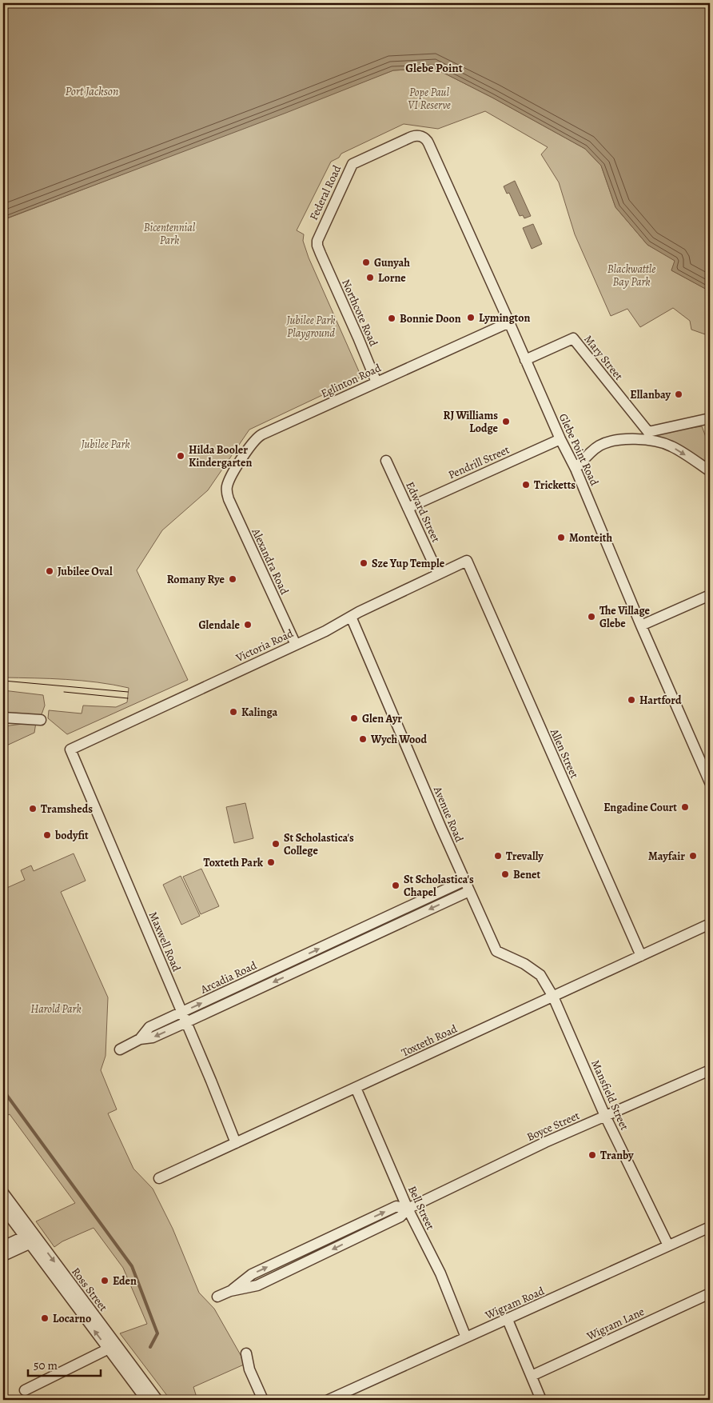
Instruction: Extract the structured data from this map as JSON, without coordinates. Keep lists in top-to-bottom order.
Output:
{
  "streets": {
    "street": [
      "Federal Road",
      "Northcote Road",
      "Mary Street",
      "Eglinton Road",
      "Glebe Point Road",
      "Pendrill Street",
      "Edward Street",
      "Alexandra Road",
      "Victoria Road",
      "Allen Street",
      "Avenue Road",
      "Maxwell Road",
      "Arcadia Road",
      "Toxteth Road",
      "Mansfield Street",
      "Boyce Street",
      "Bell Street",
      "Ross Street",
      "Wigram Road",
      "Wigram Lane"
    ]
  },
  "crossings": [
    ["Federal Road", "Northcote Road"],
    ["Federal Road", "Glebe Point Road"],
    ["Northcote Road", "Eglinton Road"],
    ["Mary Street", "Glebe Point Road"],
    ["Eglinton Road", "Glebe Point Road"],
    ["Eglinton Road", "Alexandra Road"],
    ["Glebe Point Road", "Pendrill Street"],
    ["Pendrill Street", "Edward Street"],
    ["Edward Street", "Victoria Road"],
    ["Alexandra Road", "Victoria Road"],
    ["Victoria Road", "Allen Street"],
    ["Victoria Road", "Avenue Road"],
    ["Victoria Road", "Maxwell Road"],
    ["Allen Street", "Toxteth Road"],
    ["Avenue Road", "Arcadia Road"],
    ["Avenue Road", "Toxteth Road"],
    ["Avenue Road", "Mansfield Street"],
    ["Maxwell Road", "Arcadia Road"],
    ["Maxwell Road", "Toxteth Road"],
    ["Toxteth Road", "Mansfield Street"],
    ["Toxteth Road", "Bell Street"],
    ["Mansfield Street", "Boyce Street"],
    ["Mansfield Street", "Wigram Road"],
    ["Boyce Street", "Bell Street"],
    ["Bell Street", "Wigram Road"]
  ],
  "districts": ["Glebe Point"],
  "water": ["Port Jackson"],
  "parks": [
    "Pope Paul VI Reserve",
    "Bicentennial Park",
    "Blackwattle Bay Park",
    "Jubilee Park Playground",
    "Jubilee Park",
    "Harold Park"
  ],
  "places": [
    "Gunyah",
    "Lorne",
    "Lymington",
    "Bonnie Doon",
    "Ellanbay",
    "RJ Williams Lodge",
    "Hilda Booler Kindergarten",
    "Tricketts",
    "Monteith",
    "Sze Yup Temple",
    "Jubilee Oval",
    "Romany Rye",
    "The Village Glebe",
    "Glendale",
    "Hartford",
    "Kalinga",
    "Glen Ayr",
    "Wych Wood",
    "Engadine Court",
    "Tramsheds",
    "bodyfit",
    "St Scholastica's College",
    "Trevally",
    "Mayfair",
    "Toxteth Park",
    "Benet",
    "St Scholastica's Chapel",
    "Tranby",
    "Eden",
    "Locarno"
  ],
  "scale_bar": "50 m"
}
